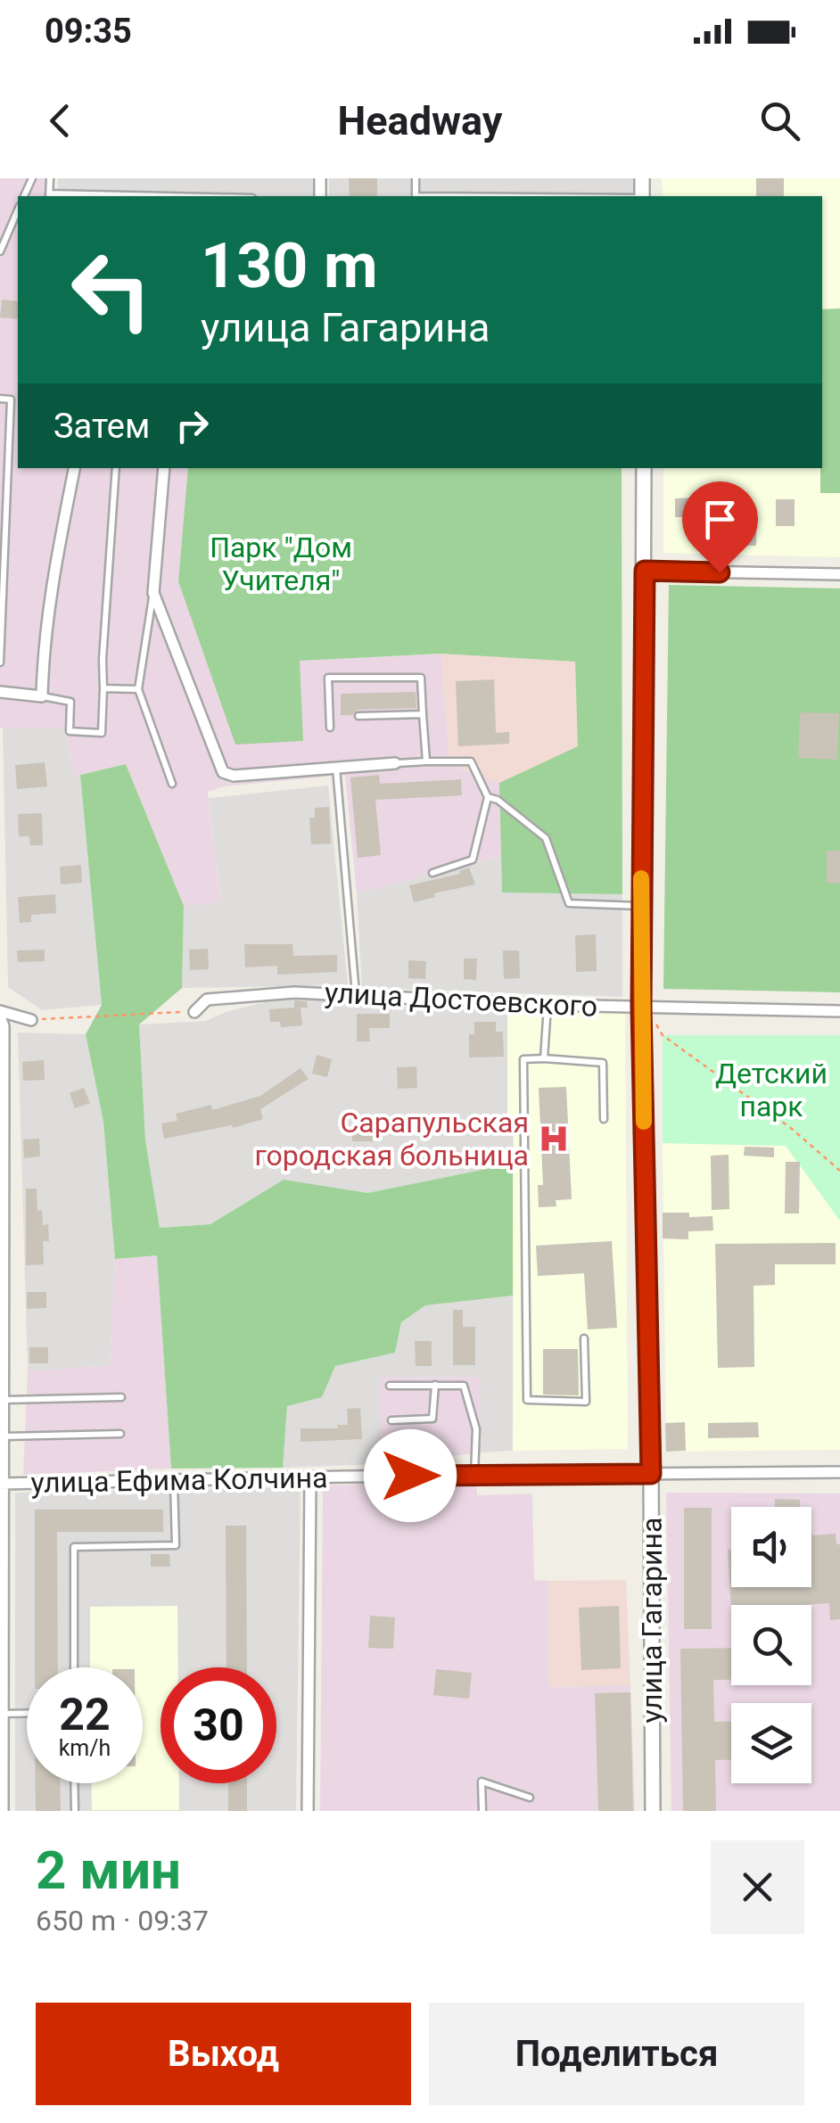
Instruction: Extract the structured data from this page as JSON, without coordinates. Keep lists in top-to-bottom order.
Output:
{
  "streets": {
    "street": ["улица Достоевского", "улица Ефима Колчина", "улица Гагарина"]
  },
  "crossings": [
    ["улица Достоевского", "улица Гагарина"],
    ["улица Ефима Колчина", "улица Гагарина"]
  ],
  "parks": ["Парк \"Дом Учителя\"", "Детский парк"],
  "places": {
    "hospital": ["Сарапульская городская больница"]
  },
  "page": {
    "status": "09:35",
    "header": "Headway",
    "turn": ["130 m", "улица Гагарина"],
    "then": "Затем",
    "speed": "22 km/h",
    "limit": "30",
    "heading": ["2 мин", "650 m · 09:37"],
    "buttons": ["Выход", "Поделиться"]
  }
}
